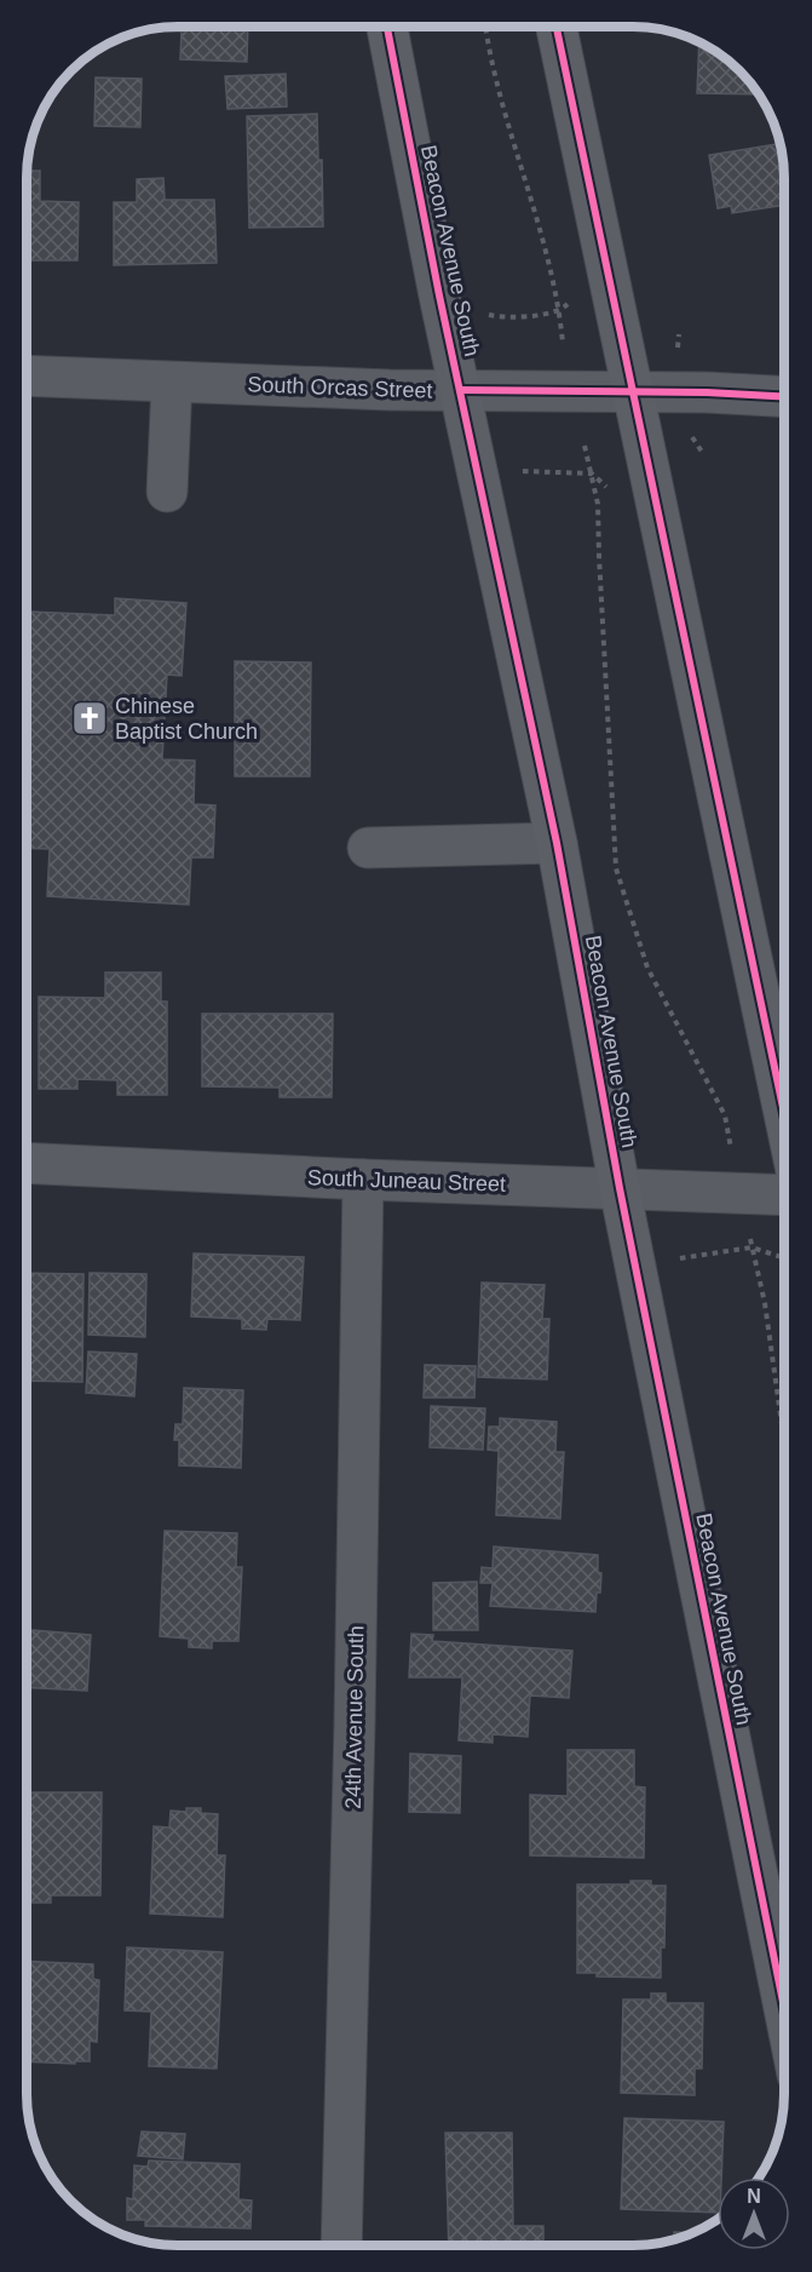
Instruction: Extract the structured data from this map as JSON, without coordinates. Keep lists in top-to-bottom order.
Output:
{
  "streets": {
    "main road": ["Beacon Avenue South"],
    "street": ["South Orcas Street", "South Juneau Street", "24th Avenue South"]
  },
  "crossings": [
    ["Beacon Avenue South", "South Orcas Street"],
    ["Beacon Avenue South", "South Juneau Street"],
    ["South Juneau Street", "24th Avenue South"]
  ],
  "places": {
    "church": ["Chinese Baptist Church"]
  },
  "north": "top"
}
